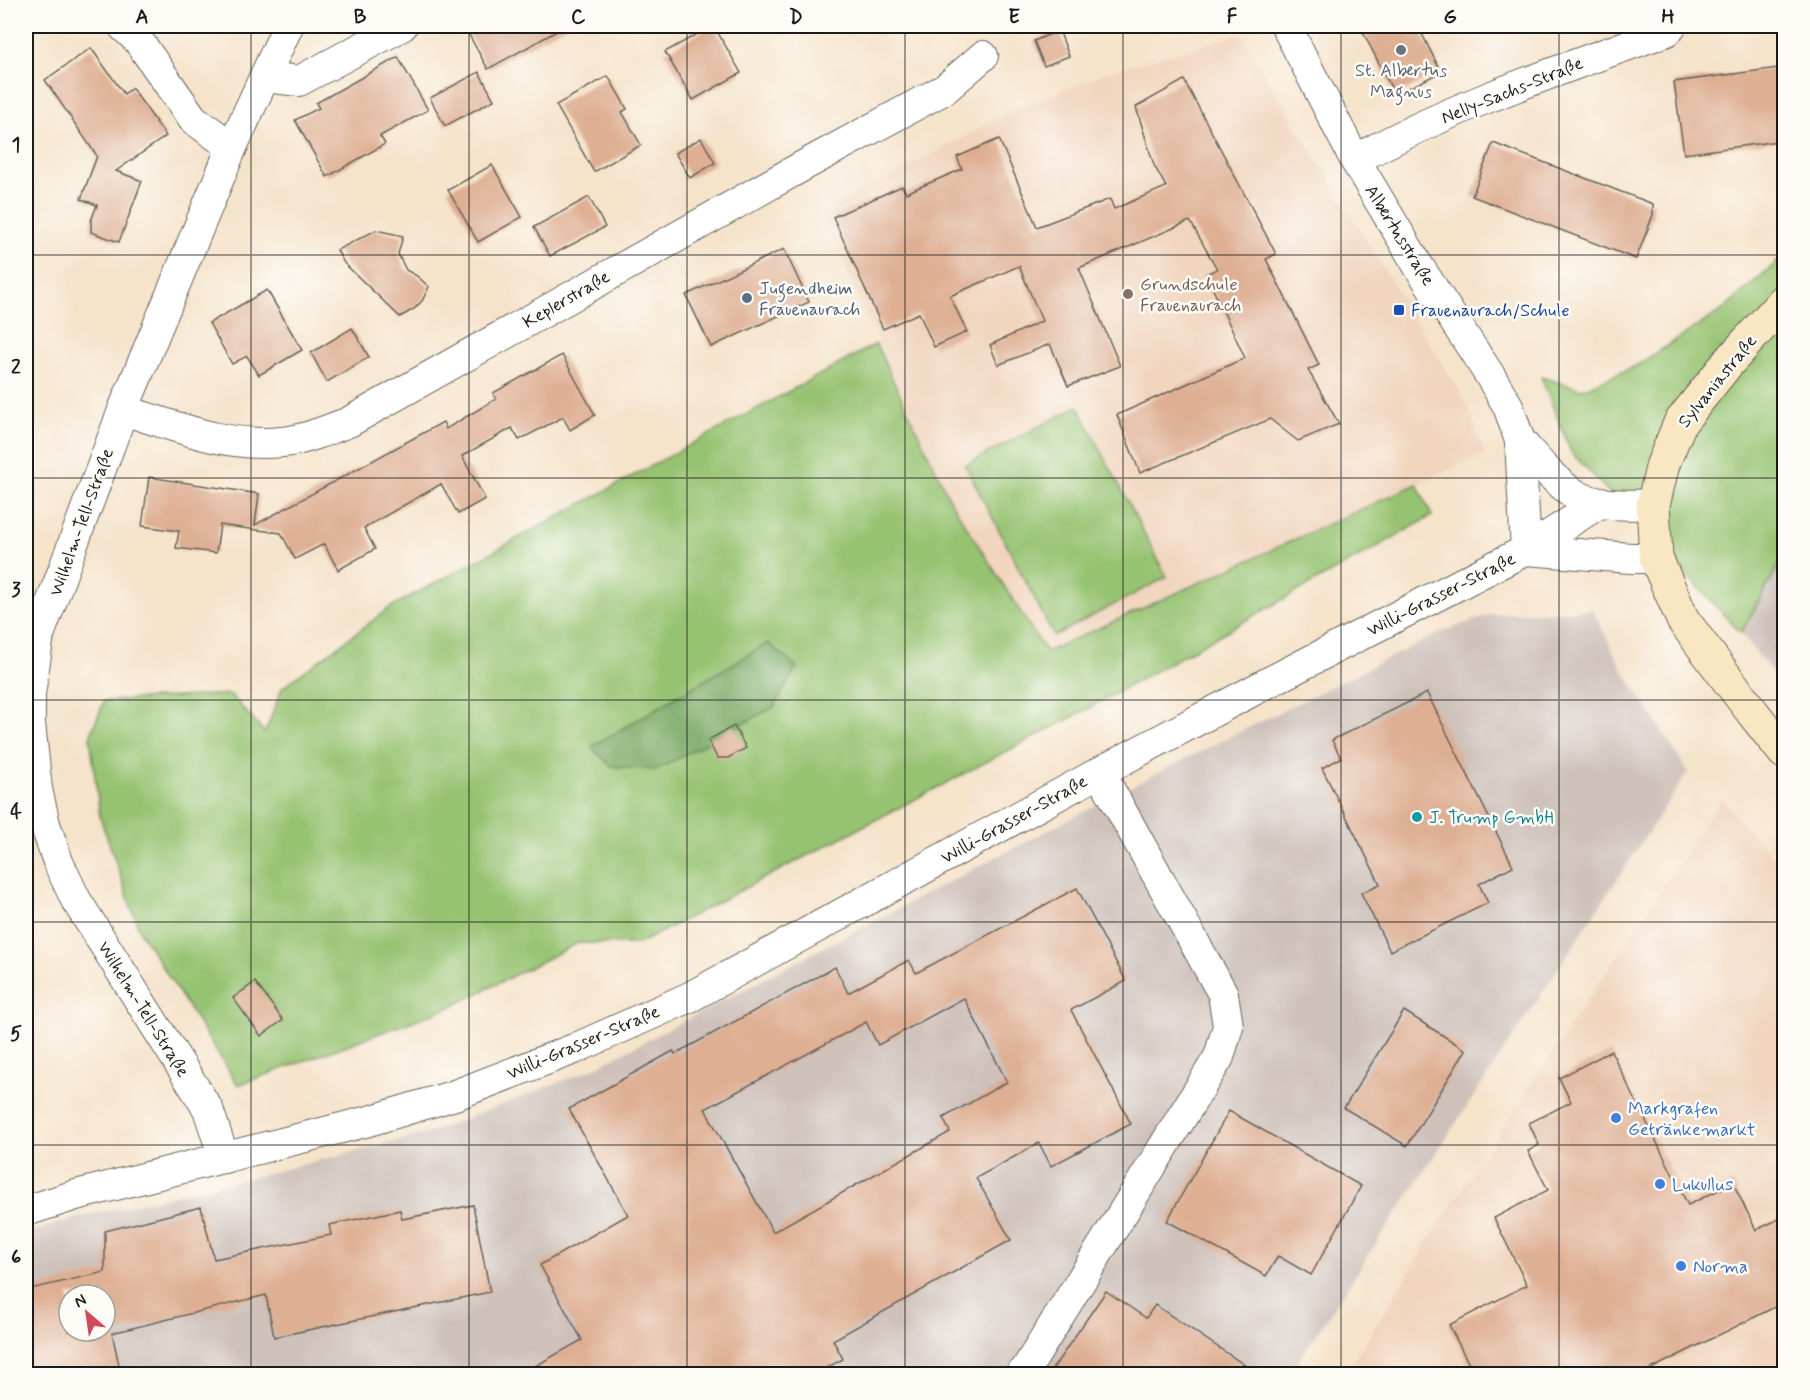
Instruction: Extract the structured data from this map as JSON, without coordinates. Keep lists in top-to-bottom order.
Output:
{
  "streets": {
    "street": [
      "Nelly-Sachs-Straße",
      "Albertusstraße",
      "Keplerstraße",
      "Sylvaniastraße",
      "Wilhelm-Tell-Straße",
      "Willi-Grasser-Straße"
    ]
  },
  "crossings": [
    ["Nelly-Sachs-Straße", "Albertusstraße"],
    ["Albertusstraße", "Willi-Grasser-Straße"],
    ["Keplerstraße", "Wilhelm-Tell-Straße"],
    ["Sylvaniastraße", "Willi-Grasser-Straße"],
    ["Wilhelm-Tell-Straße", "Willi-Grasser-Straße"]
  ],
  "places": {
    "other": [
      "St. Albertus Magnus",
      "Grundschule Frauenaurach",
      "Jugendheim Frauenaurach",
      "J. Trump GmbH",
      "Markgrafen Getränkemarkt",
      "Lukullus",
      "Norma"
    ],
    "transit": ["Frauenaurach/Schule"]
  },
  "north": "top left",
  "grid": {
    "columns": [
      "A",
      "B",
      "C",
      "D",
      "E",
      "F",
      "G",
      "H"
    ],
    "rows": [
      "1",
      "2",
      "3",
      "4",
      "5",
      "6"
    ]
  }
}
